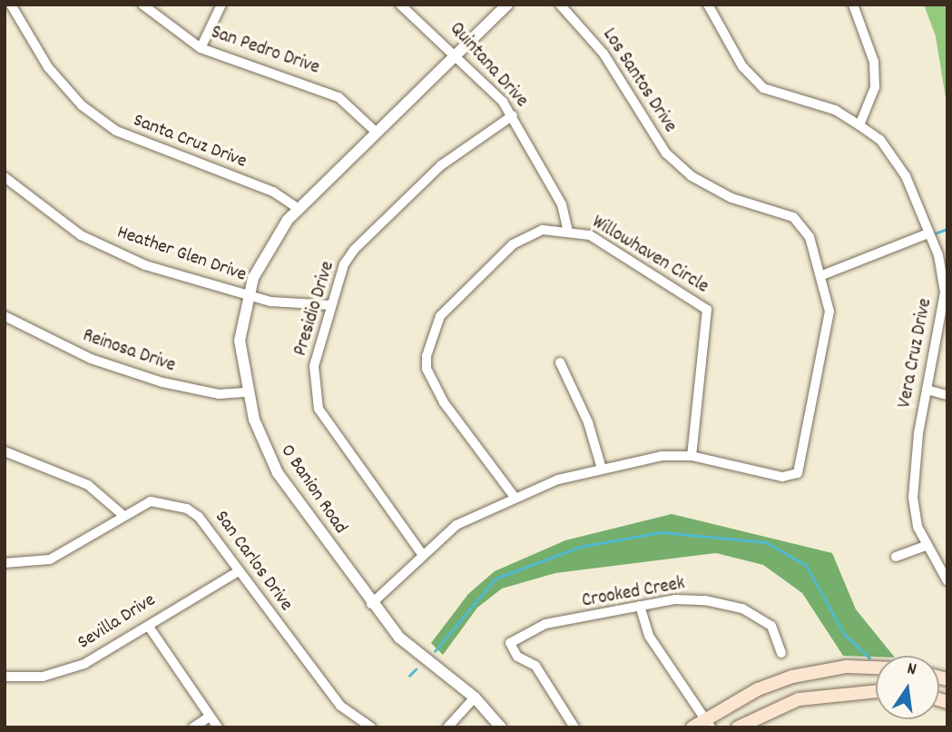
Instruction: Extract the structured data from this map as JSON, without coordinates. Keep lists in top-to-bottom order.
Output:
{
  "streets": {
    "street": [
      "San Pedro Drive",
      "Quintana Drive",
      "Los Santos Drive",
      "Santa Cruz Drive",
      "Heather Glen Drive",
      "Willowhaven Circle",
      "Presidio Drive",
      "Reinosa Drive",
      "Vera Cruz Drive",
      "O Banion Road",
      "San Carlos Drive",
      "Crooked Creek",
      "Sevilla Drive"
    ]
  },
  "crossings": [
    ["San Pedro Drive", "O Banion Road"],
    ["Quintana Drive", "Willowhaven Circle"],
    ["Quintana Drive", "Presidio Drive"],
    ["Quintana Drive", "O Banion Road"],
    ["Los Santos Drive", "Willowhaven Circle"],
    ["Santa Cruz Drive", "O Banion Road"],
    ["Heather Glen Drive", "Presidio Drive"],
    ["Heather Glen Drive", "O Banion Road"],
    ["Reinosa Drive", "O Banion Road"],
    ["San Carlos Drive", "Sevilla Drive"]
  ],
  "north": "top"
}
